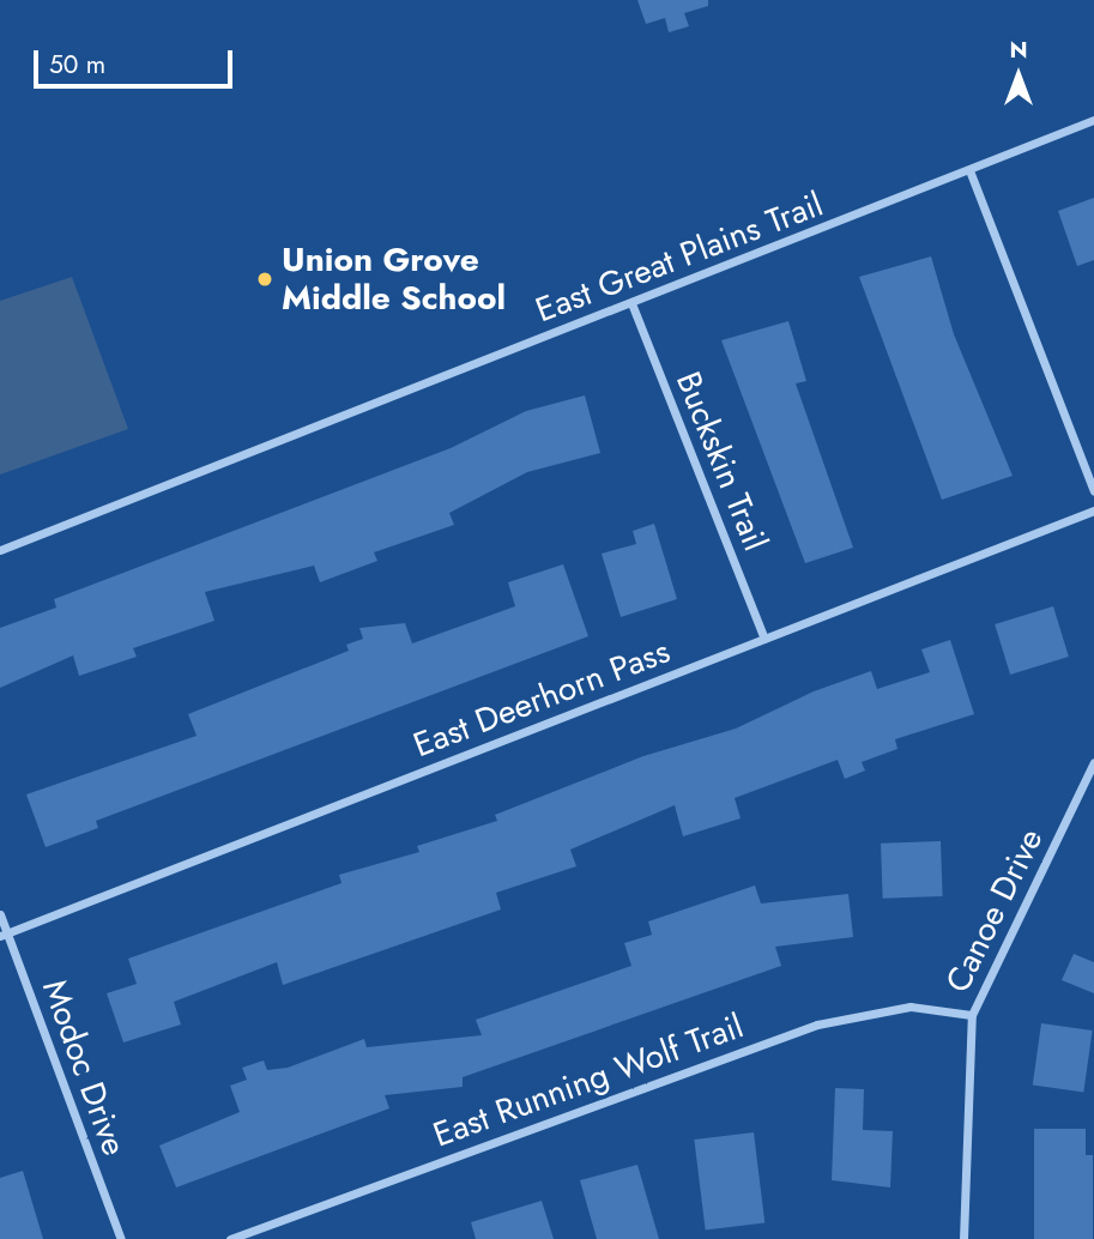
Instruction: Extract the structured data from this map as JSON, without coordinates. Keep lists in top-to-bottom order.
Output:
{
  "streets": {
    "street": [
      "East Great Plains Trail",
      "Buckskin Trail",
      "East Deerhorn Pass",
      "Canoe Drive",
      "Modoc Drive",
      "East Running Wolf Trail"
    ]
  },
  "crossings": [
    ["East Great Plains Trail", "Buckskin Trail"],
    ["Buckskin Trail", "East Deerhorn Pass"],
    ["East Deerhorn Pass", "Modoc Drive"],
    ["Canoe Drive", "East Running Wolf Trail"]
  ],
  "places": ["Union Grove Middle School"],
  "scale_bar": "50 m",
  "north": "top"
}
